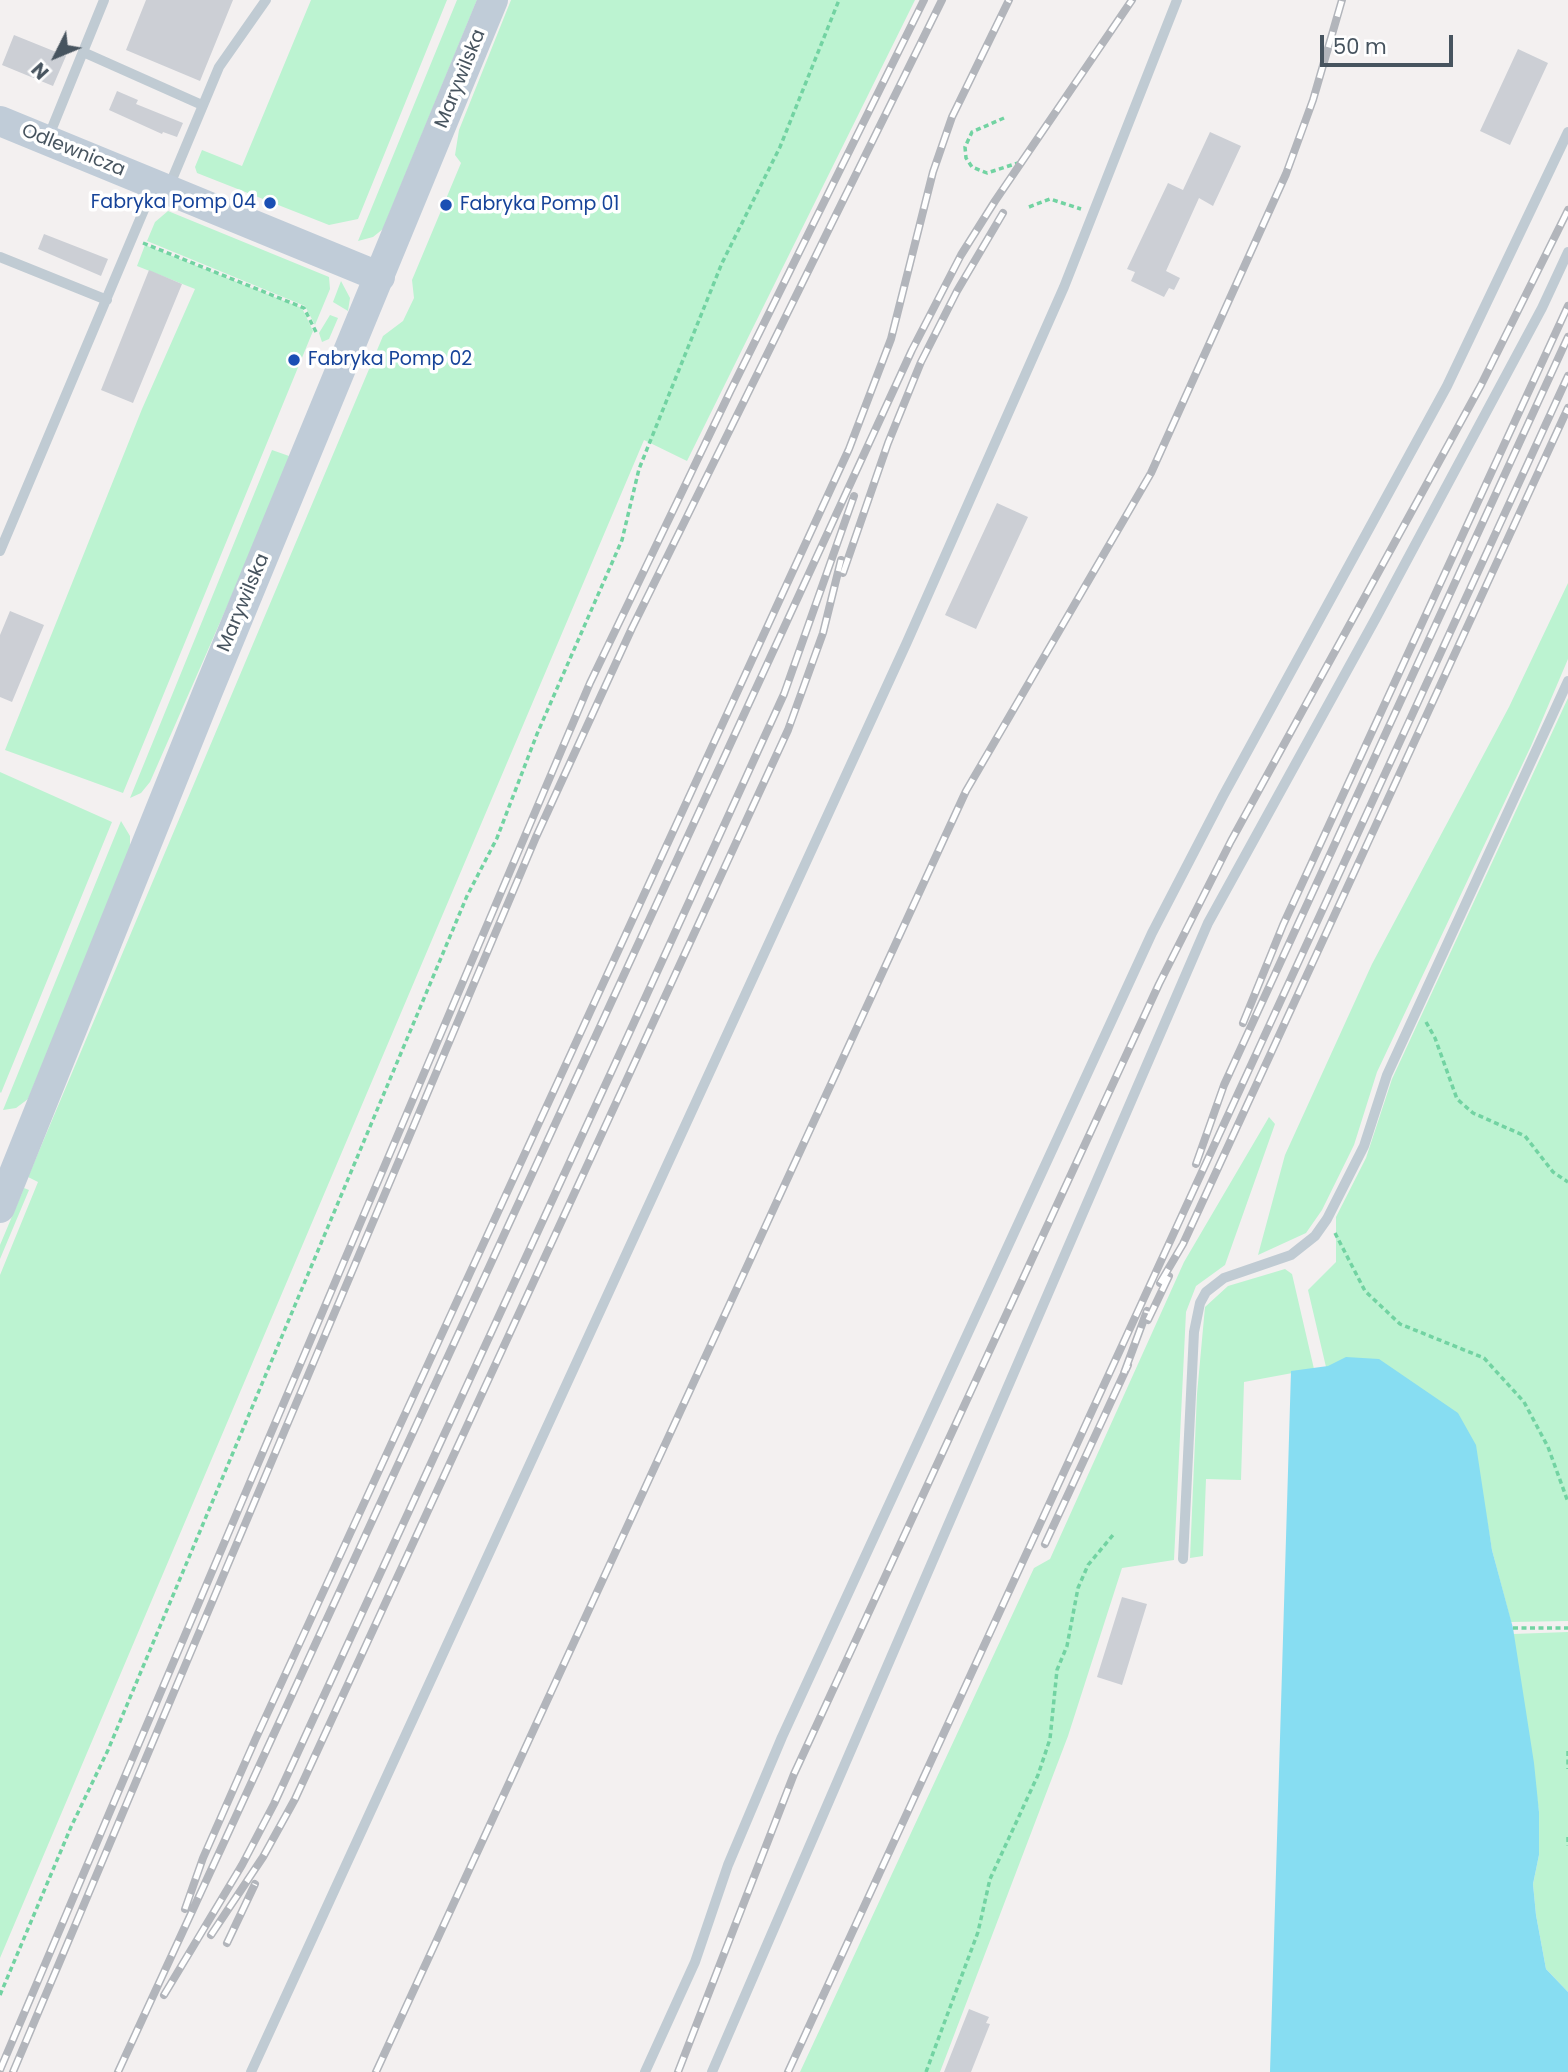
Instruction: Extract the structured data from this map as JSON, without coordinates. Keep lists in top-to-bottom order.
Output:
{
  "streets": {
    "main road": ["Marywilska", "Odlewnicza"]
  },
  "crossings": [
    ["Marywilska", "Odlewnicza"]
  ],
  "places": ["Fabryka Pomp 04", "Fabryka Pomp 01", "Fabryka Pomp 02"],
  "scale_bar": "50 m",
  "north": "bottom left"
}
